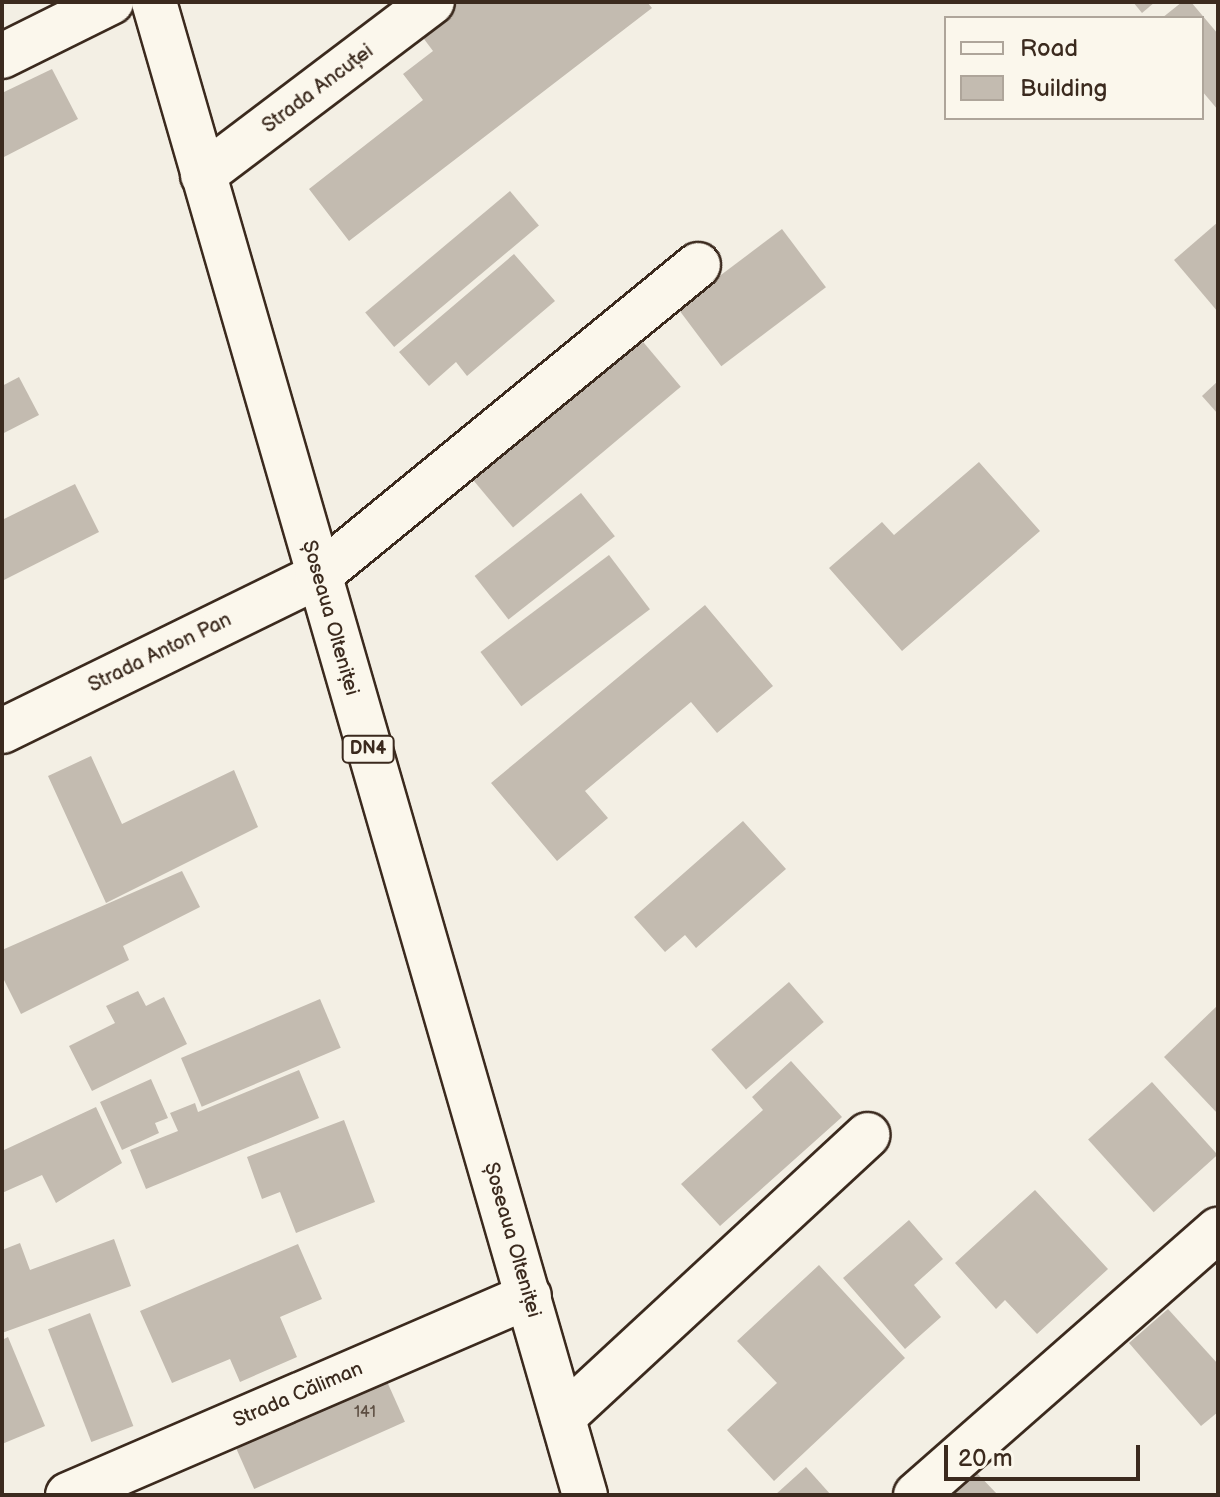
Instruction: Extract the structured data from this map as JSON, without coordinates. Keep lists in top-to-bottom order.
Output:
{
  "streets": {
    "street": [
      "Strada Ancuței",
      "Șoseaua Olteniței",
      "Strada Anton Pan",
      "DN4",
      "Strada Căliman"
    ]
  },
  "crossings": [
    ["Strada Ancuței", "Șoseaua Olteniței"],
    ["Șoseaua Olteniței", "Strada Anton Pan"],
    ["Șoseaua Olteniței", "Strada Căliman"]
  ],
  "house_numbers": ["141"],
  "legend": ["Road", "Building"],
  "scale_bar": "20 m"
}
